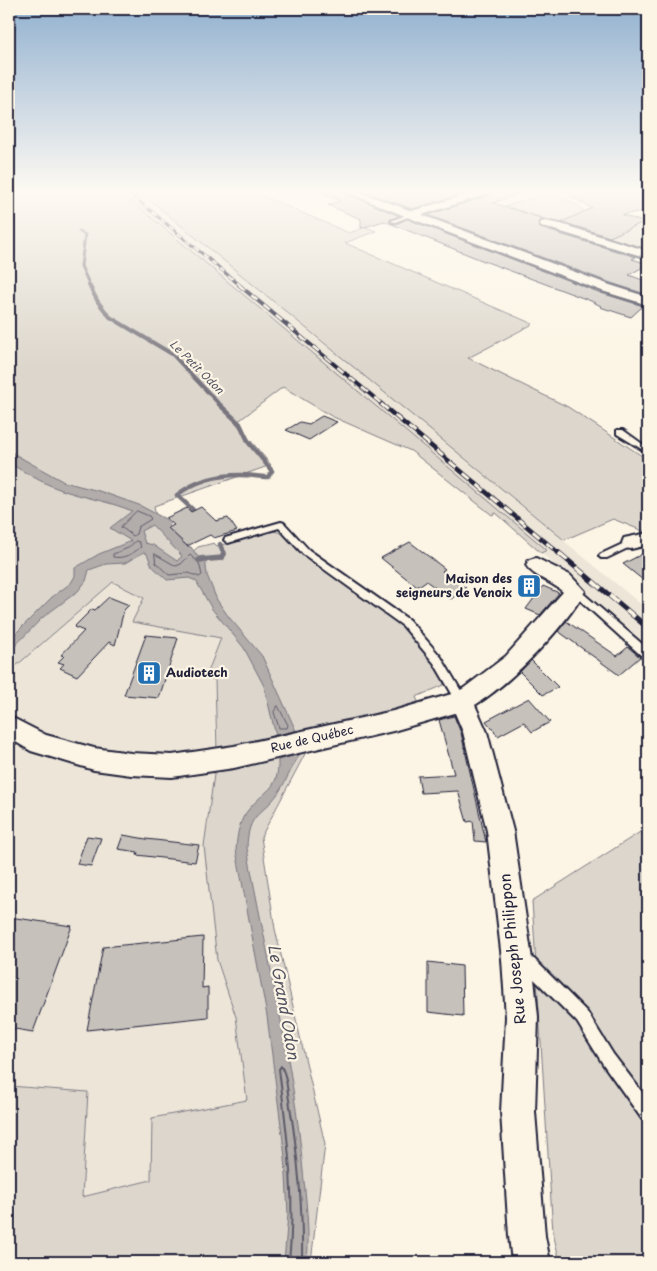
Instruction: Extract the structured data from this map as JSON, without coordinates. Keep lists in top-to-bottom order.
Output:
{
  "streets": {
    "street": ["Rue de Québec", "Rue Joseph Philippon"]
  },
  "crossings": [
    ["Rue de Québec", "Rue Joseph Philippon"]
  ],
  "water": ["Le Petit Odon", "Le Grand Odon"],
  "places": {
    "building": ["Maison des seigneurs de Venoix", "Audiotech"]
  }
}
